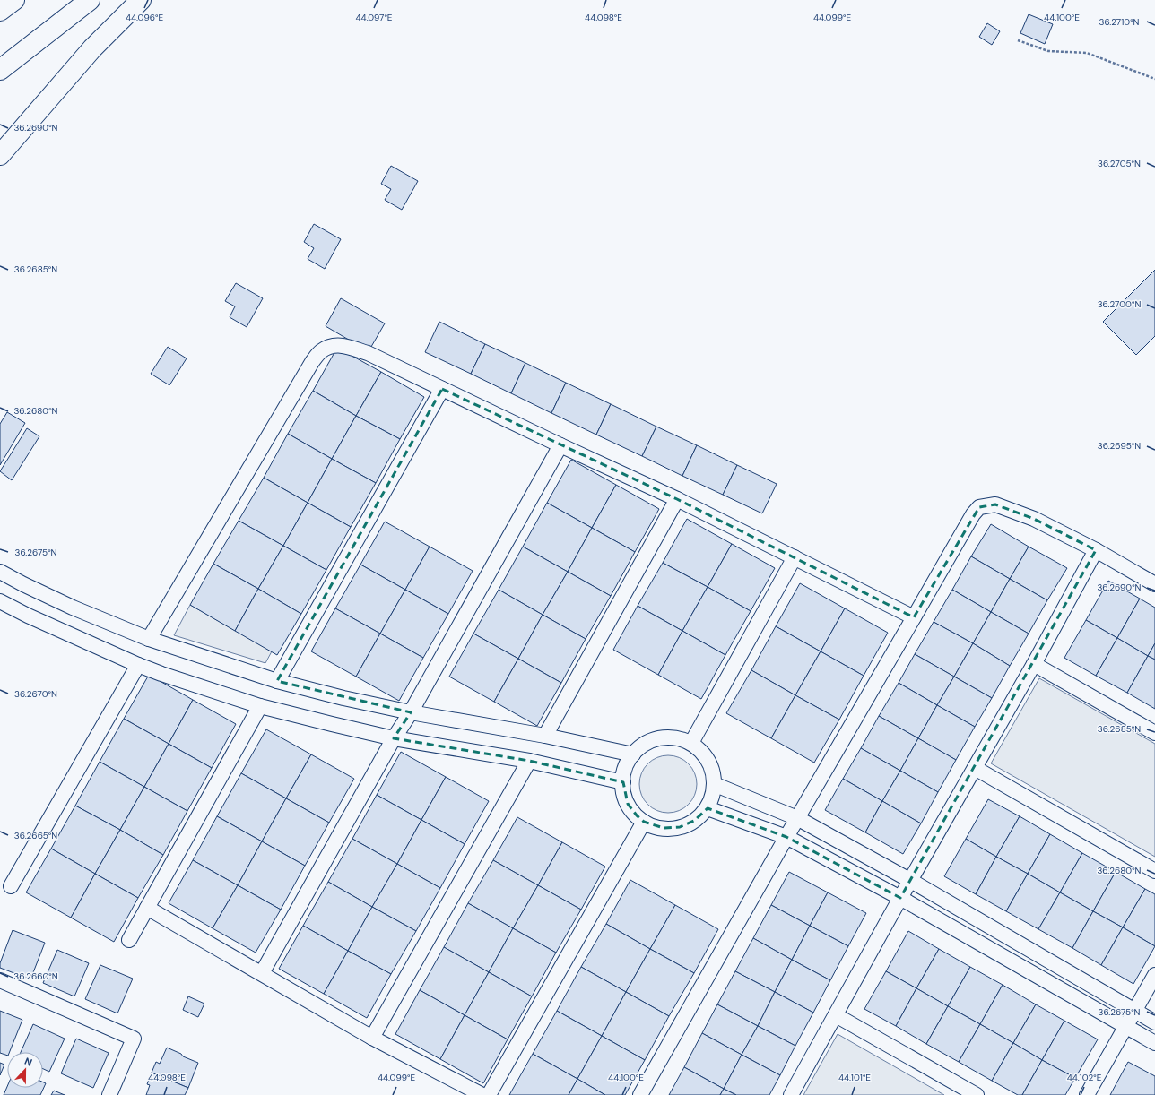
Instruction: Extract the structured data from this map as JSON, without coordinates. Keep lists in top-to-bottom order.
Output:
{
  "north": "top",
  "coordinates": [
    "44.098°E",
    "44.099°E",
    "44.100°E",
    "44.096°E",
    "44.097°E",
    "36.2710°N",
    "36.2690°N",
    "36.2705°N",
    "36.2685°N",
    "36.2700°N",
    "36.2680°N",
    "36.2695°N",
    "36.2675°N",
    "36.2670°N",
    "36.2665°N",
    "36.2660°N",
    "44.101°E",
    "44.102°E"
  ]
}
